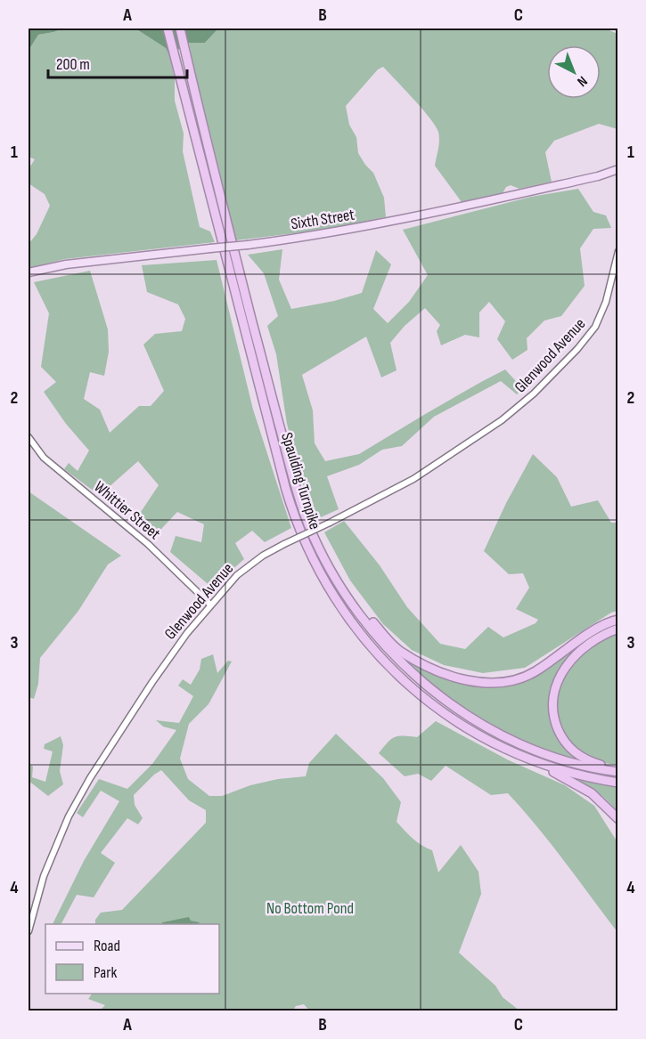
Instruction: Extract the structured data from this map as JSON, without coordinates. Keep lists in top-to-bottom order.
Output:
{
  "streets": {
    "highway": ["Spaulding Turnpike"],
    "main road": ["Sixth Street"],
    "street": ["Glenwood Avenue", "Whittier Street"]
  },
  "crossings": [
    ["Glenwood Avenue", "Whittier Street"]
  ],
  "parks": ["No Bottom Pond"],
  "legend": ["Road", "Park"],
  "scale_bar": "200 m",
  "north": "bottom right",
  "grid": {
    "columns": ["A", "B", "C"],
    "rows": [
      "1",
      "2",
      "3",
      "4"
    ]
  }
}
